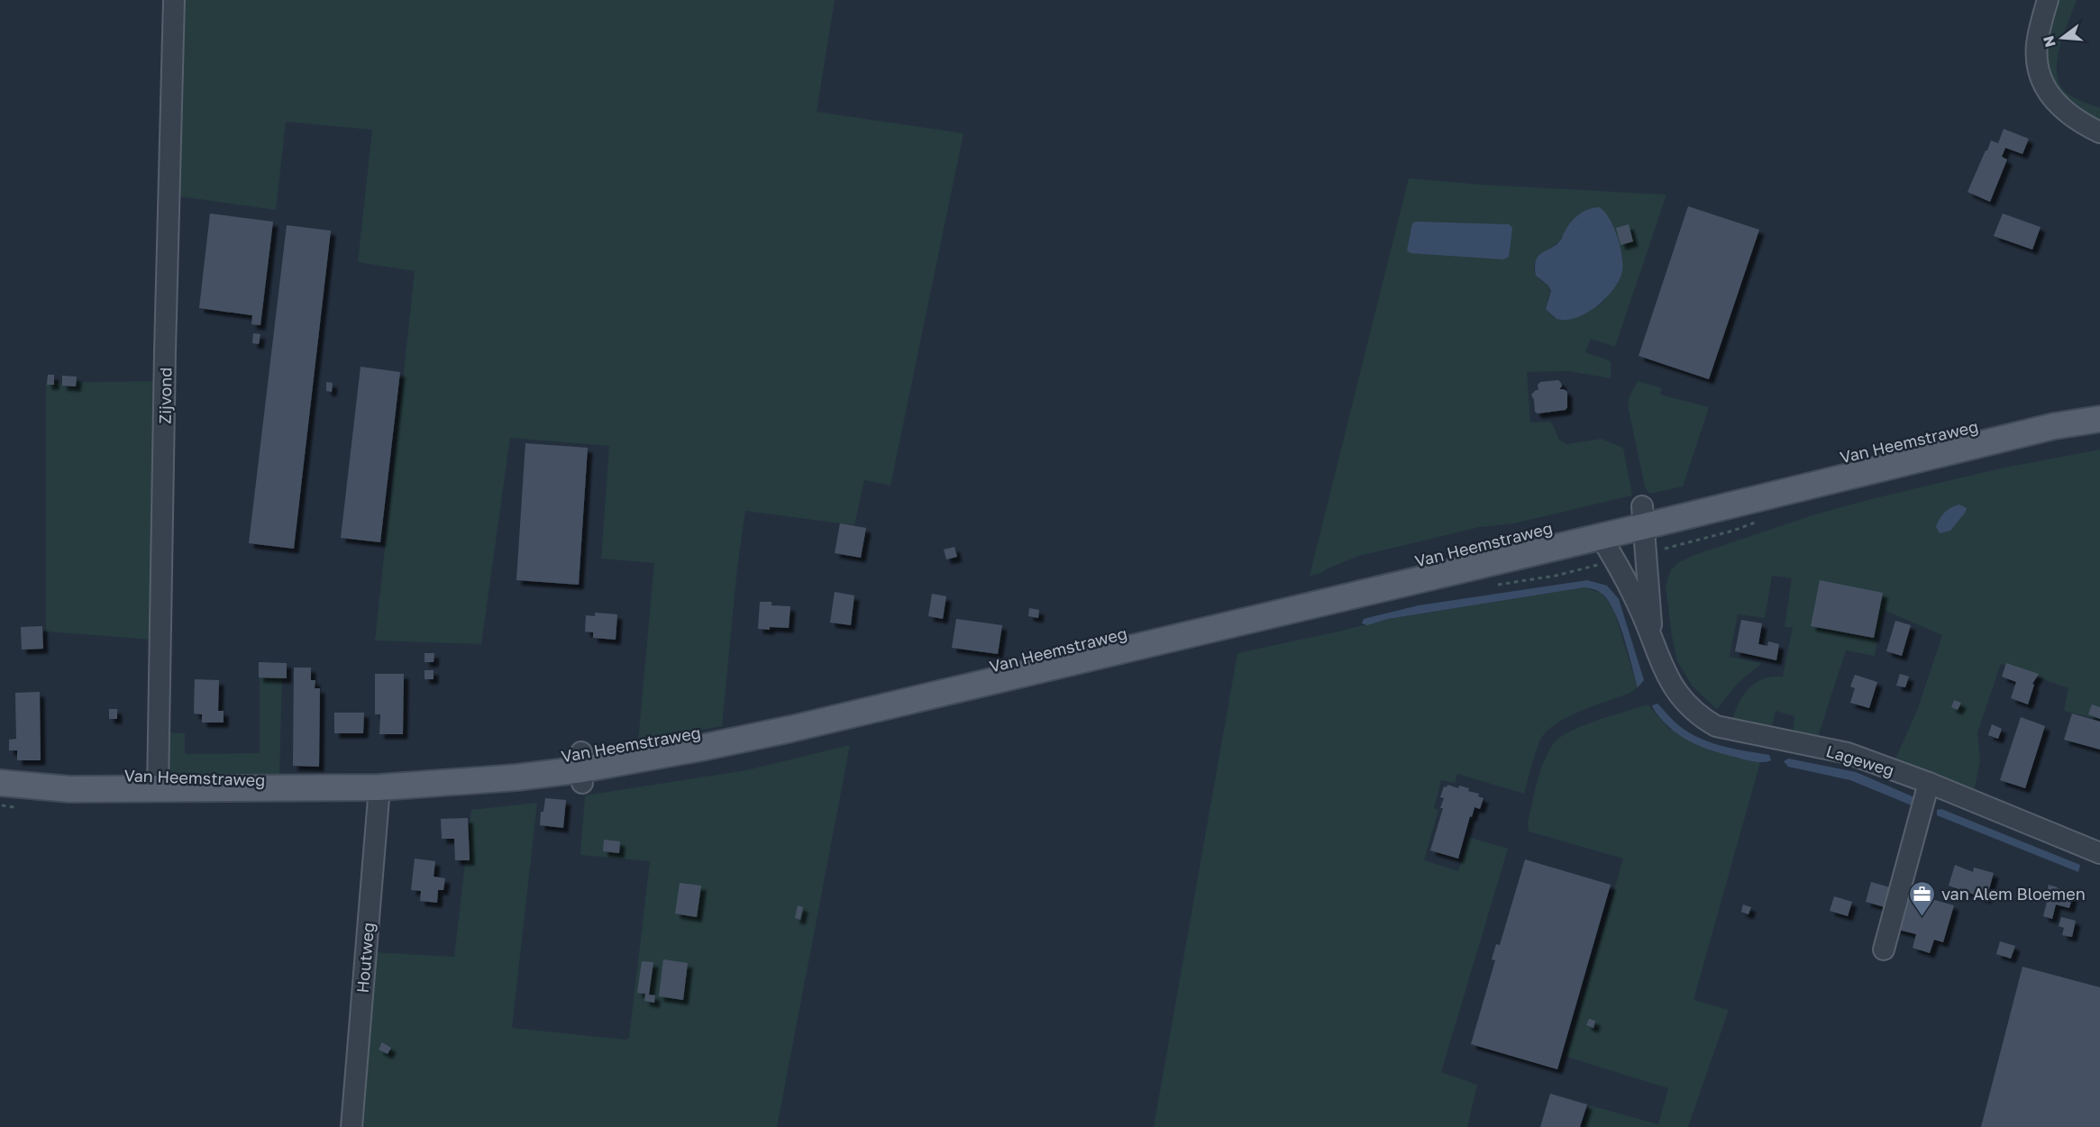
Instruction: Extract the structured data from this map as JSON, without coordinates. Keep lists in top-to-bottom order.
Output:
{
  "streets": {
    "main road": ["Van Heemstraweg"],
    "street": ["Zijvond", "Lageweg", "Houtweg"]
  },
  "crossings": [
    ["Zijvond", "Van Heemstraweg"],
    ["Van Heemstraweg", "Lageweg"],
    ["Van Heemstraweg", "Houtweg"]
  ],
  "places": {
    "office": ["van Alem Bloemen"]
  },
  "north": "left"
}
